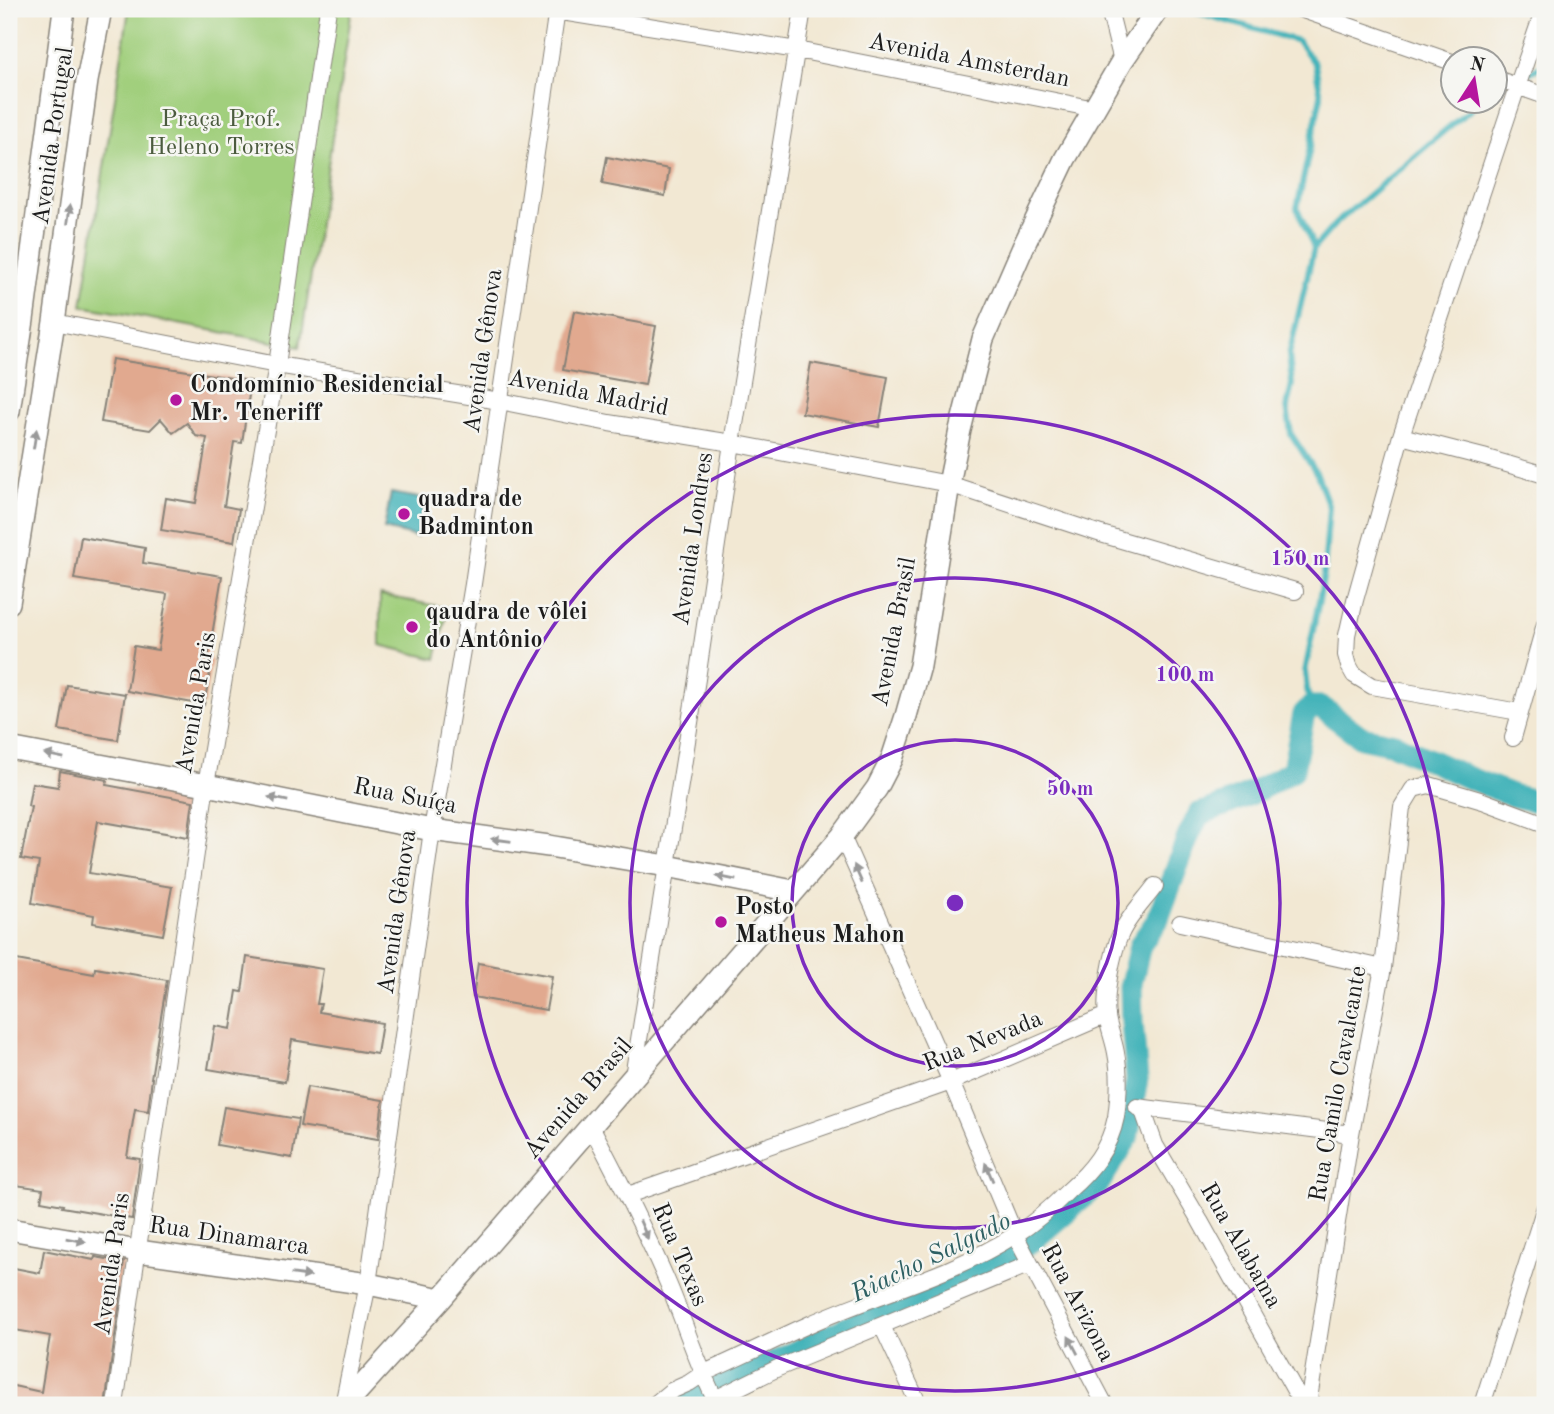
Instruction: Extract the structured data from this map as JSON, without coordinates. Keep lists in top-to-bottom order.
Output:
{
  "streets": {
    "street": [
      "Avenida Amsterdan",
      "Avenida Portugal",
      "Avenida Gênova",
      "Avenida Madrid",
      "Avenida Londres",
      "Avenida Brasil",
      "Avenida Paris",
      "Rua Suíça",
      "Rua Nevada",
      "Rua Camilo Cavalcante",
      "Rua Dinamarca",
      "Rua Alabama",
      "Rua Texas",
      "Rua Arizona"
    ]
  },
  "crossings": [
    ["Avenida Amsterdan", "Avenida Gênova"],
    ["Avenida Amsterdan", "Avenida Londres"],
    ["Avenida Amsterdan", "Avenida Brasil"],
    ["Avenida Portugal", "Avenida Madrid"],
    ["Avenida Gênova", "Avenida Madrid"],
    ["Avenida Gênova", "Avenida Brasil"],
    ["Avenida Gênova", "Rua Suíça"],
    ["Avenida Gênova", "Rua Dinamarca"],
    ["Avenida Madrid", "Avenida Londres"],
    ["Avenida Madrid", "Avenida Brasil"],
    ["Avenida Madrid", "Avenida Paris"],
    ["Avenida Londres", "Avenida Brasil"],
    ["Avenida Londres", "Rua Suíça"],
    ["Avenida Brasil", "Rua Suíça"],
    ["Avenida Brasil", "Rua Dinamarca"],
    ["Avenida Brasil", "Rua Texas"],
    ["Avenida Brasil", "Rua Arizona"],
    ["Avenida Paris", "Rua Suíça"],
    ["Avenida Paris", "Rua Dinamarca"],
    ["Rua Nevada", "Rua Texas"],
    ["Rua Nevada", "Rua Arizona"],
    ["Rua Camilo Cavalcante", "Rua Alabama"]
  ],
  "one_way": [
    "Rua Suíça",
    "Rua Dinamarca",
    "Rua Texas",
    "Rua Arizona"
  ],
  "water": ["Riacho Salgado"],
  "parks": ["Praça Prof. Heleno Torres"],
  "places": [
    "Condomínio Residencial Mr. Teneriff",
    "quadra de Badminton",
    "qaudra de vôlei do Antônio",
    "Posto Matheus Mahon"
  ],
  "north": "top",
  "rings": ["150 m", "100 m", "50 m"]
}
